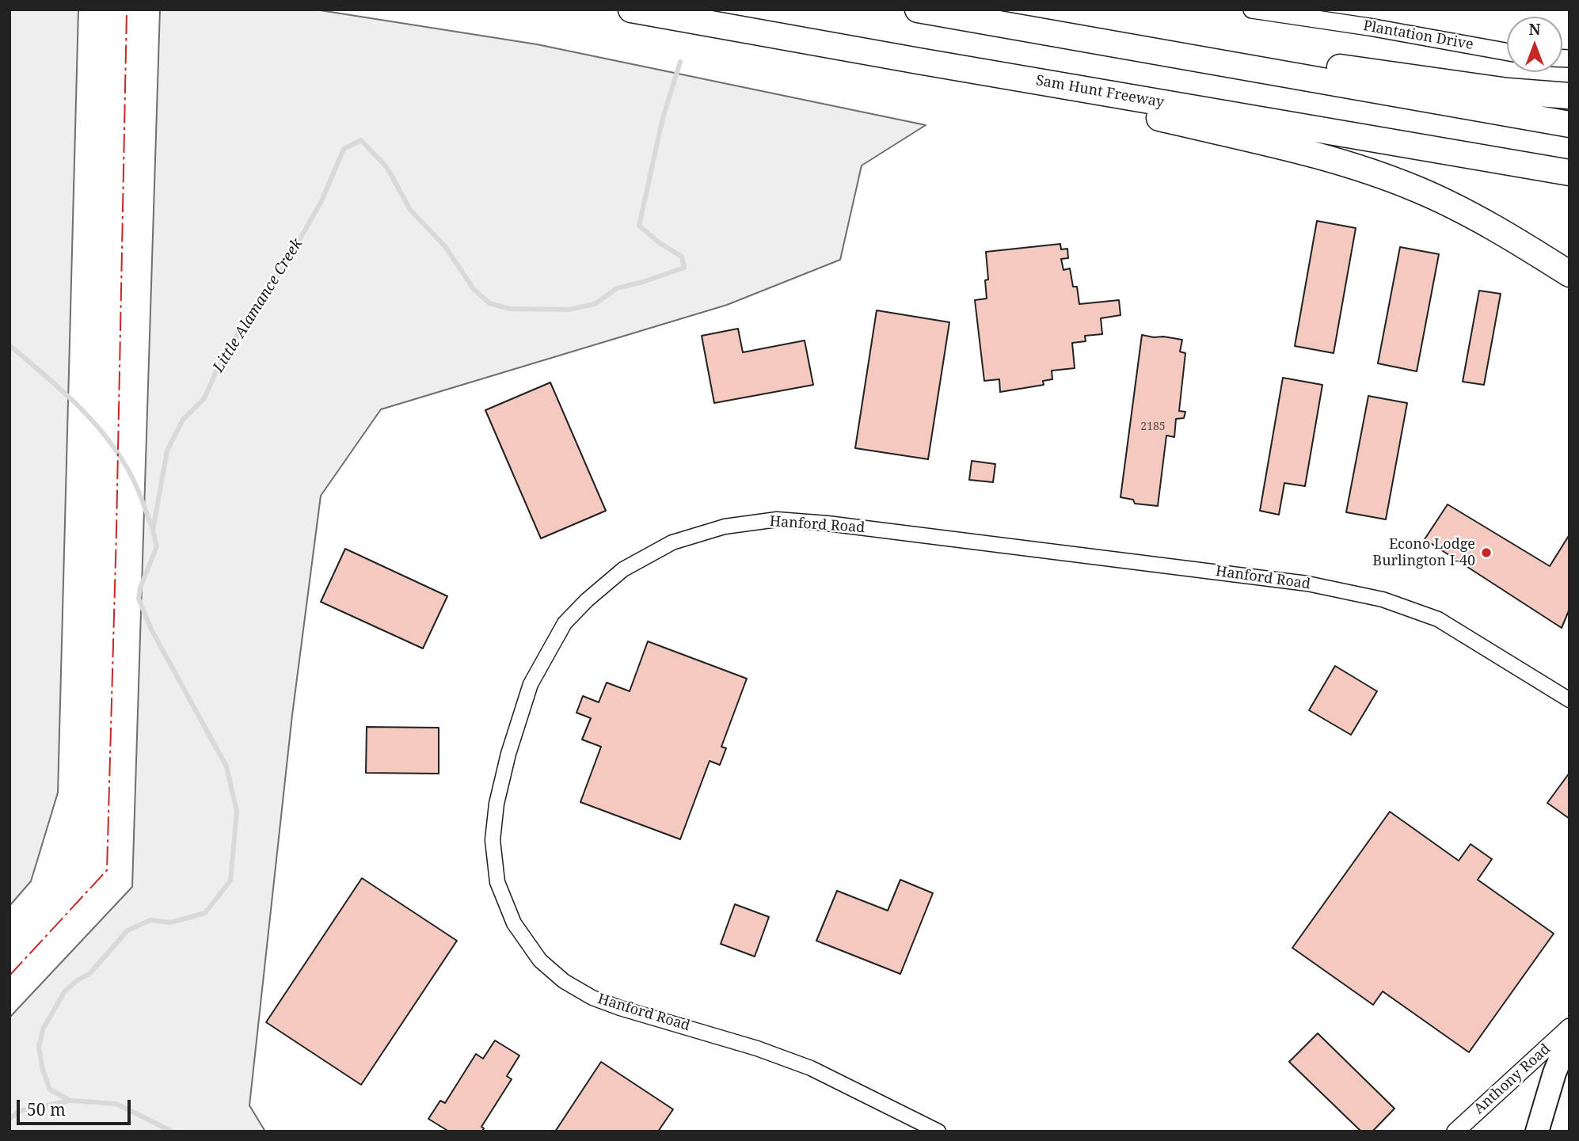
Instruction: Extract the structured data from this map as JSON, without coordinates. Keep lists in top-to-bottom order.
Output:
{
  "streets": {
    "highway": ["Sam Hunt Freeway"],
    "street": ["Plantation Drive", "Hanford Road", "Anthony Road"]
  },
  "water": ["Little Alamance Creek"],
  "places": ["Econo Lodge Burlington I-40"],
  "house_numbers": ["2185"],
  "scale_bar": "50 m",
  "north": "top"
}
